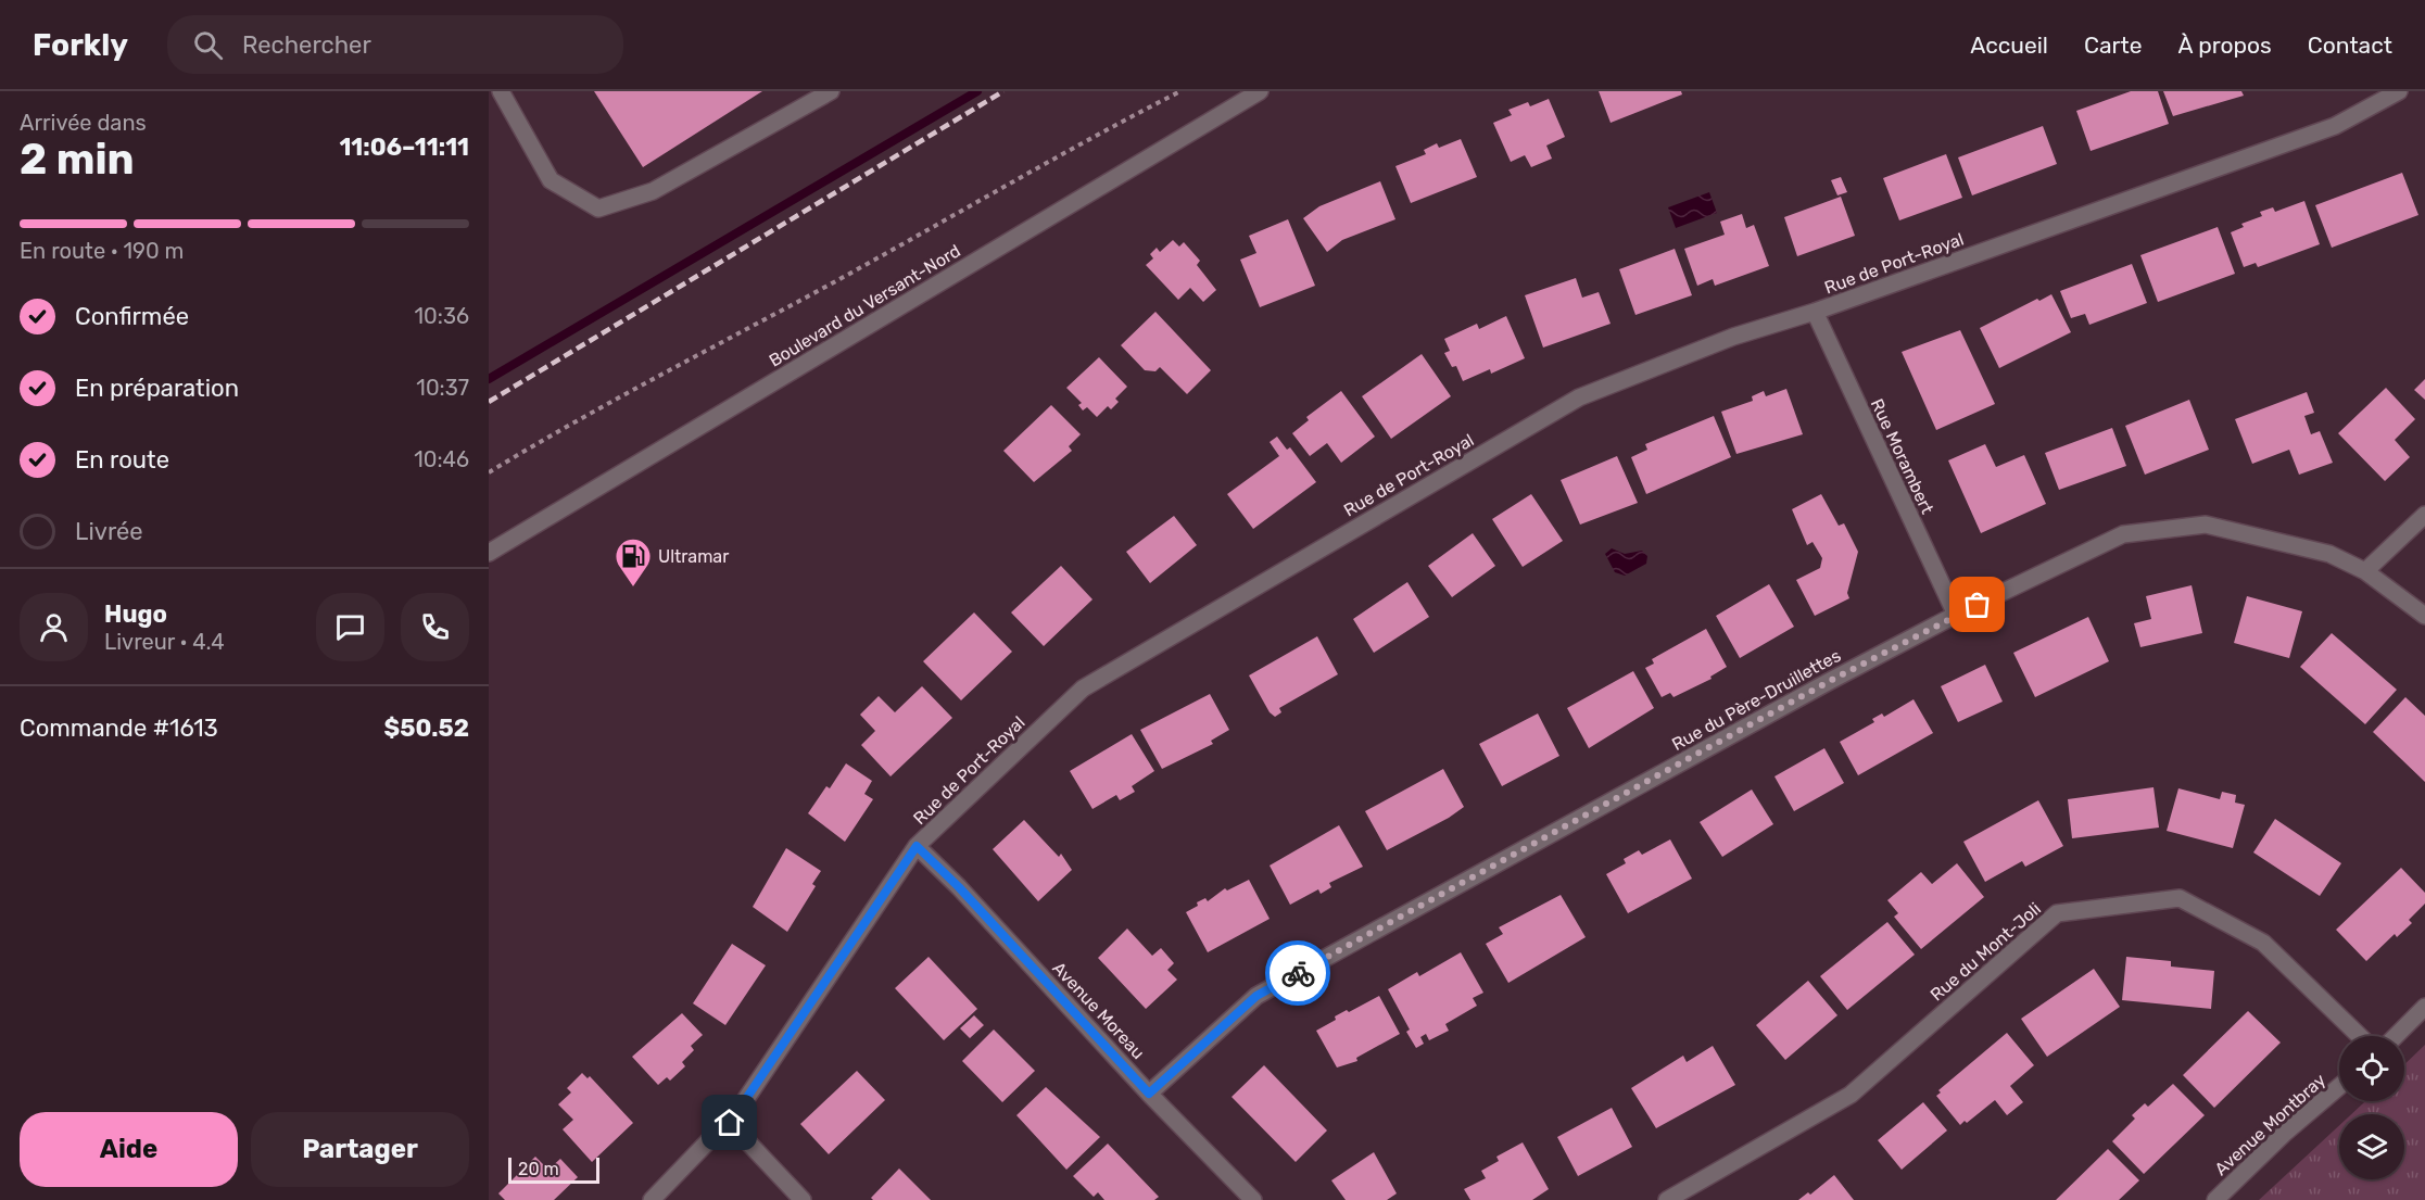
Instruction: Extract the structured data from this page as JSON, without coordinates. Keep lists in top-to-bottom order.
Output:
{
  "streets": {
    "street": [
      "Rue de Port-Royal",
      "Boulevard du Versant-Nord",
      "Rue Morambert",
      "Rue du Père-Druillettes",
      "Rue du Mont-Joli",
      "Avenue Moreau",
      "Avenue Montbray"
    ]
  },
  "crossings": [
    ["Rue de Port-Royal", "Rue Morambert"],
    ["Rue de Port-Royal", "Avenue Moreau"],
    ["Rue Morambert", "Rue du Père-Druillettes"],
    ["Rue du Père-Druillettes", "Avenue Moreau"]
  ],
  "places": {
    "fuel station": ["Ultramar"]
  },
  "scale_bar": "20 m",
  "page": {
    "header": "Forkly",
    "search": "Rechercher",
    "nav": [
      "Accueil",
      "Carte",
      "À propos",
      "Contact"
    ],
    "heading": ["2 min", "Arrivée dans", "11:06–11:11"],
    "panel": [
      "Hugo",
      "Livreur · 4.4",
      "Commande #1613",
      "$50.52"
    ],
    "bar": "En route · 190 m",
    "list": [
      ["Confirmée", "10:36"],
      ["En préparation", "10:37"],
      ["En route", "10:46"],
      "Livrée"
    ],
    "buttons": ["Aide", "Partager"],
    "scale": "20 m"
  }
}
